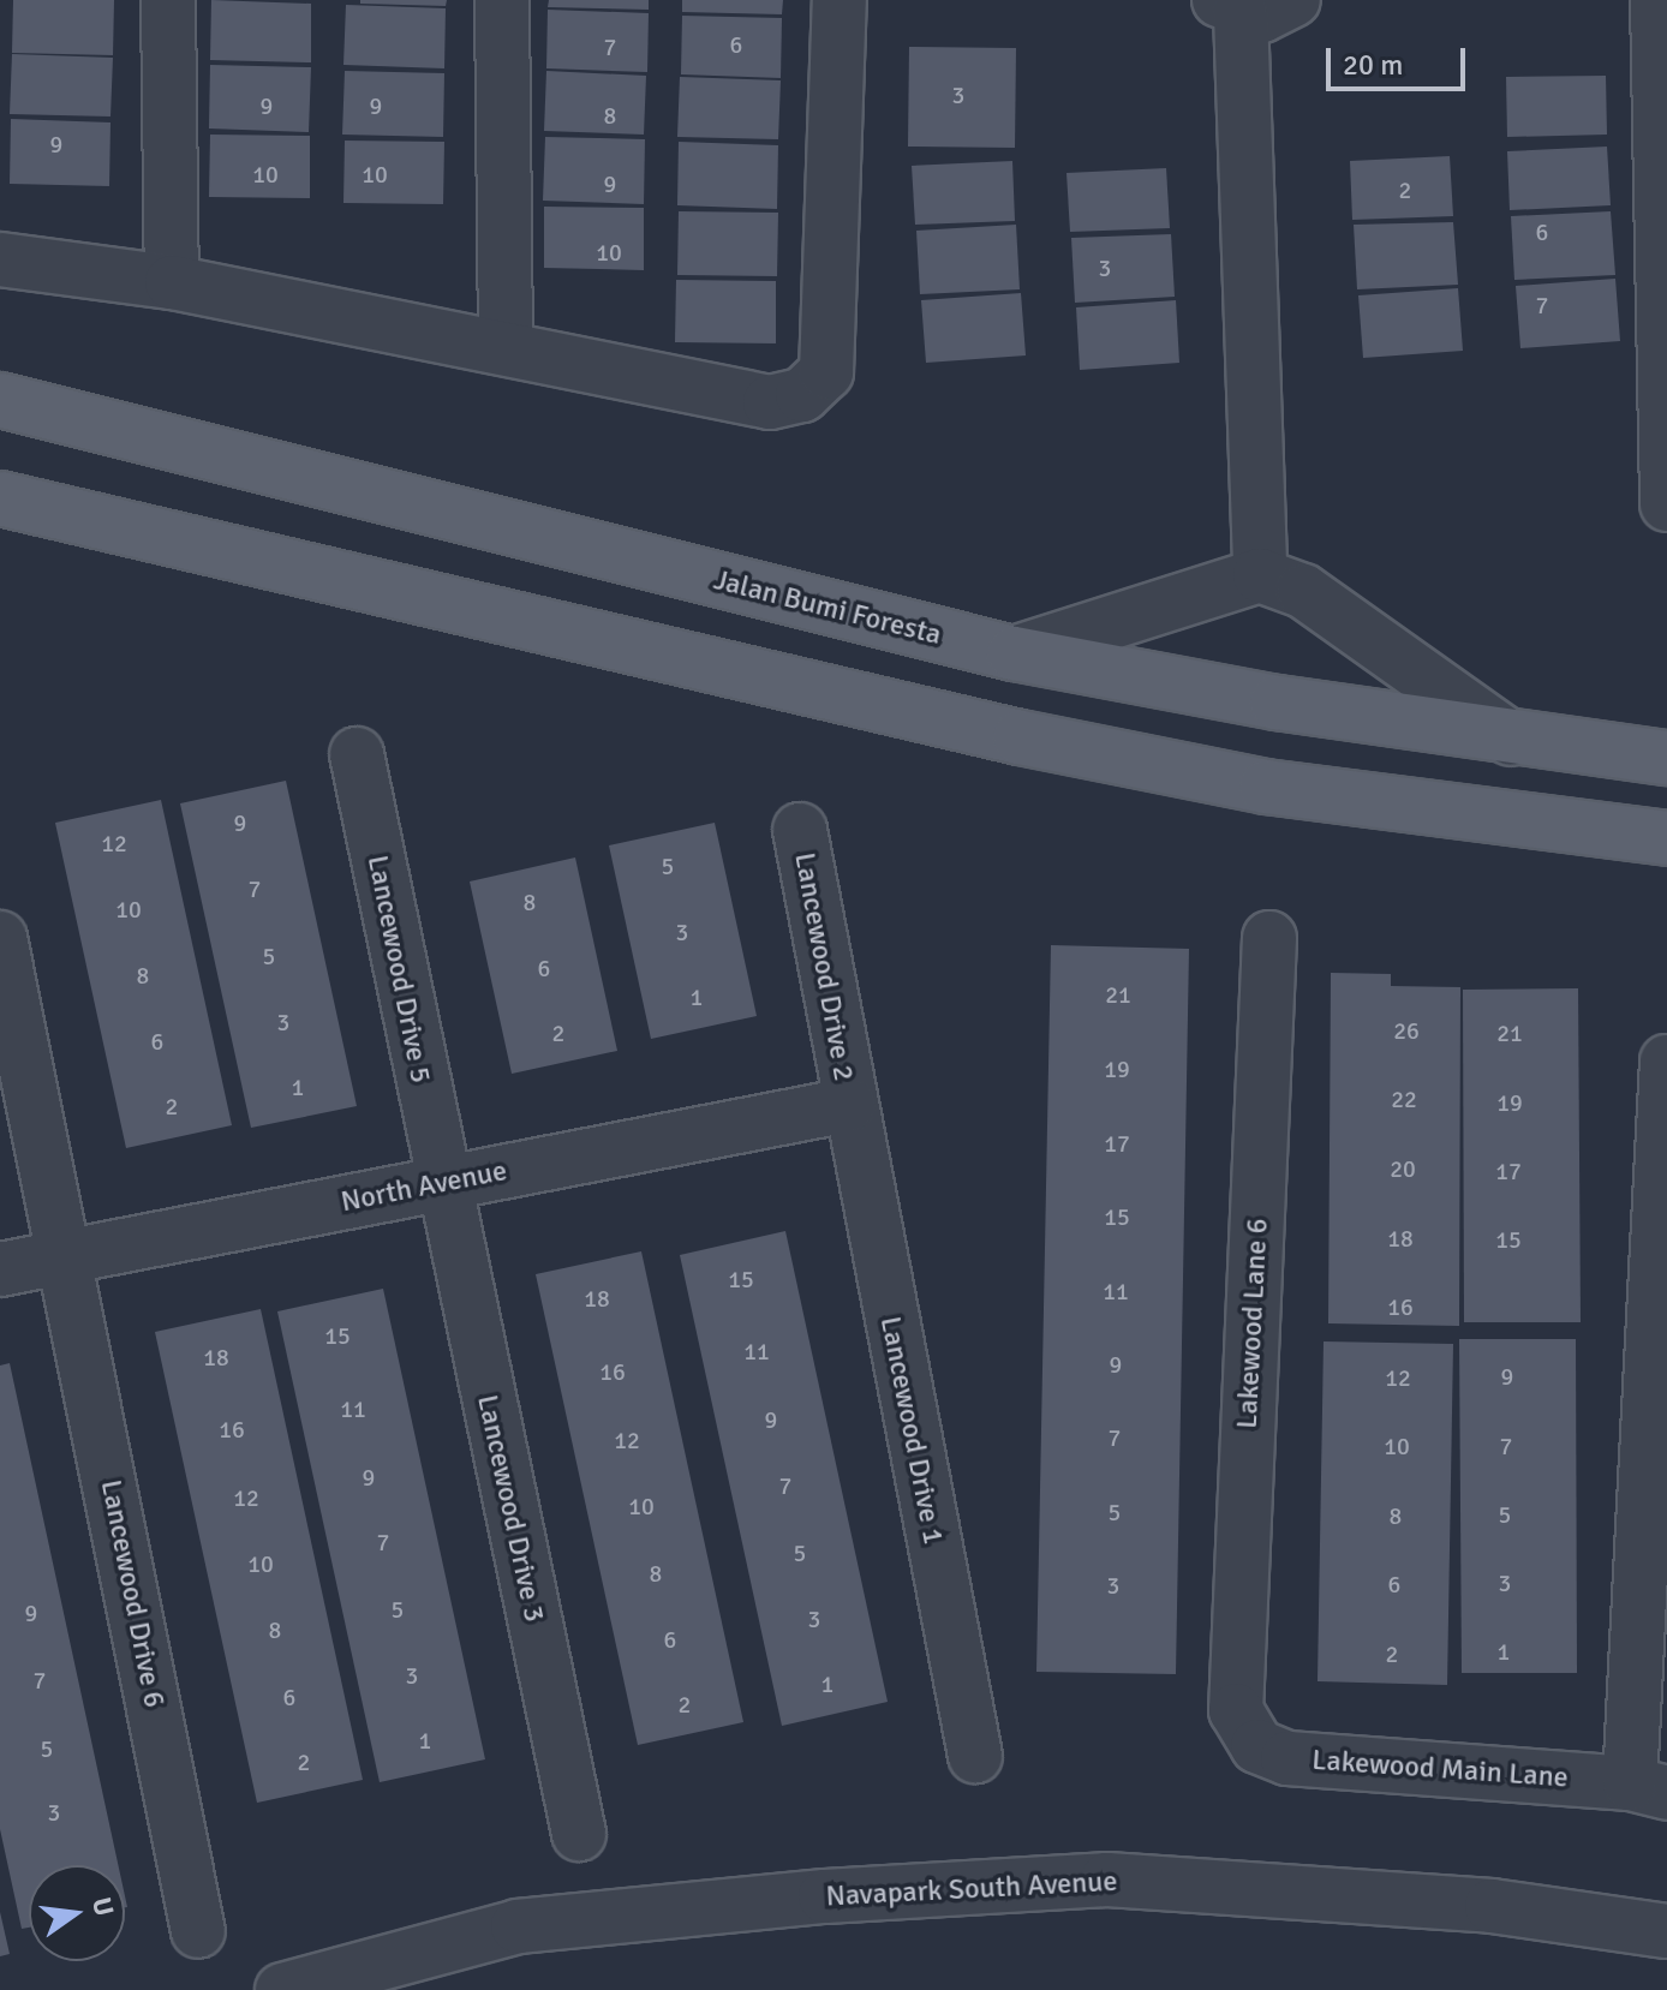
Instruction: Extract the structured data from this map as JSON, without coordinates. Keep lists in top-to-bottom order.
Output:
{
  "streets": {
    "main road": ["Jalan Bumi Foresta"],
    "street": [
      "Lancewood Drive 2",
      "Lancewood Drive 5",
      "North Avenue",
      "Lakewood Lane 6",
      "Lancewood Drive 1",
      "Lancewood Drive 3",
      "Lancewood Drive 6",
      "Lakewood Main Lane",
      "Navapark South Avenue"
    ]
  },
  "crossings": [
    ["Lancewood Drive 2", "North Avenue"],
    ["Lancewood Drive 2", "Lancewood Drive 1"],
    ["Lancewood Drive 5", "North Avenue"],
    ["Lancewood Drive 5", "Lancewood Drive 3"],
    ["North Avenue", "Lancewood Drive 1"],
    ["North Avenue", "Lancewood Drive 3"],
    ["North Avenue", "Lancewood Drive 6"],
    ["Lakewood Lane 6", "Lakewood Main Lane"]
  ],
  "house_numbers": [
    "6",
    "7",
    "3",
    "9",
    "9",
    "8",
    "9",
    "10",
    "10",
    "9",
    "2",
    "6",
    "10",
    "3",
    "7",
    "9",
    "12",
    "5",
    "7",
    "8",
    "10",
    "3",
    "5",
    "6",
    "8",
    "21",
    "1",
    "3",
    "26",
    "2",
    "21",
    "6",
    "19",
    "1",
    "22",
    "19",
    "2",
    "17",
    "20",
    "17",
    "15",
    "18",
    "15",
    "15",
    "11",
    "18",
    "16",
    "15",
    "11",
    "18",
    "9",
    "16",
    "9",
    "12",
    "11",
    "9",
    "16",
    "7",
    "12",
    "10",
    "7",
    "9",
    "7",
    "12",
    "10",
    "5",
    "5",
    "8",
    "7",
    "5",
    "10",
    "8",
    "3",
    "6",
    "3",
    "5",
    "9",
    "3",
    "8",
    "6",
    "1",
    "2",
    "3",
    "7",
    "1",
    "6",
    "2",
    "1",
    "5",
    "2",
    "3"
  ],
  "scale_bar": "20 m",
  "north": "right"
}
